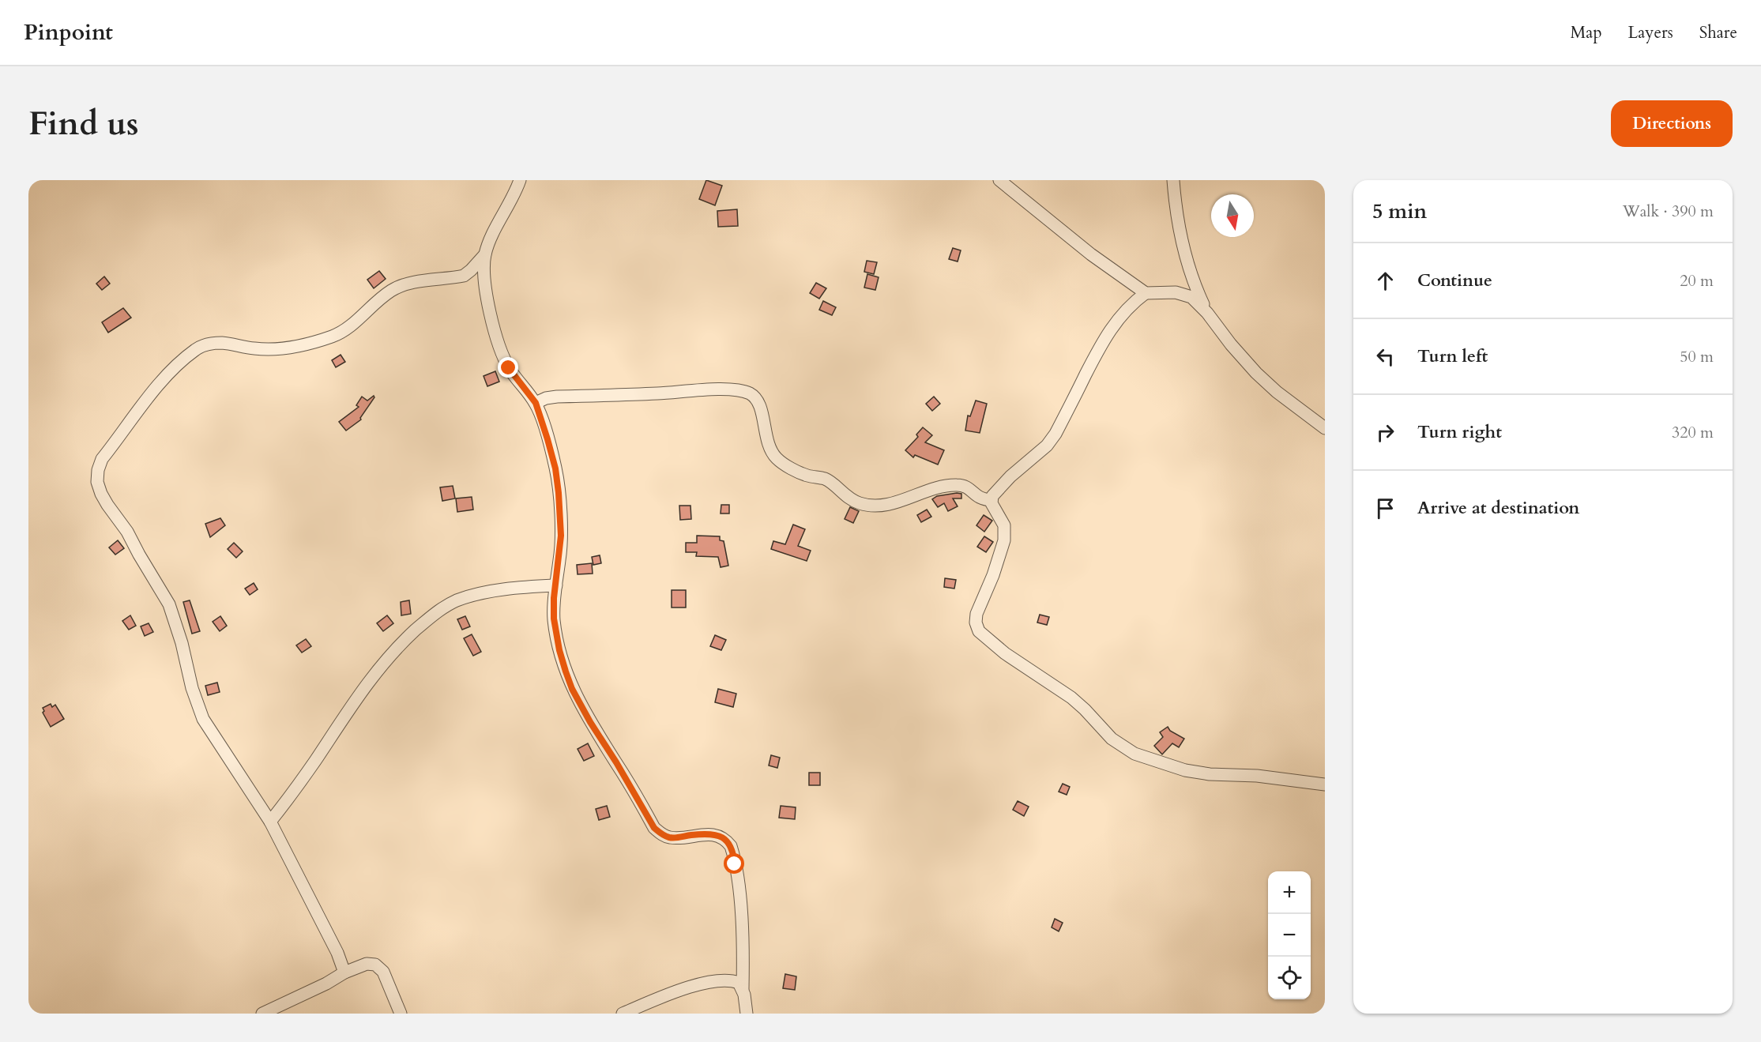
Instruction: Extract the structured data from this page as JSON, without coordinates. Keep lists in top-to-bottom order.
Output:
{
  "north": "bottom",
  "page": {
    "header": "Pinpoint",
    "nav": ["Map", "Layers", "Share"],
    "buttons": "Directions",
    "title": "Find us",
    "heading": ["5 min", "Walk · 390 m"],
    "list": [
      ["Continue", "20 m"],
      ["Turn left", "50 m"],
      ["Turn right", "320 m"],
      "Arrive at destination"
    ],
    "map_buttons": ["+", "−"]
  }
}
